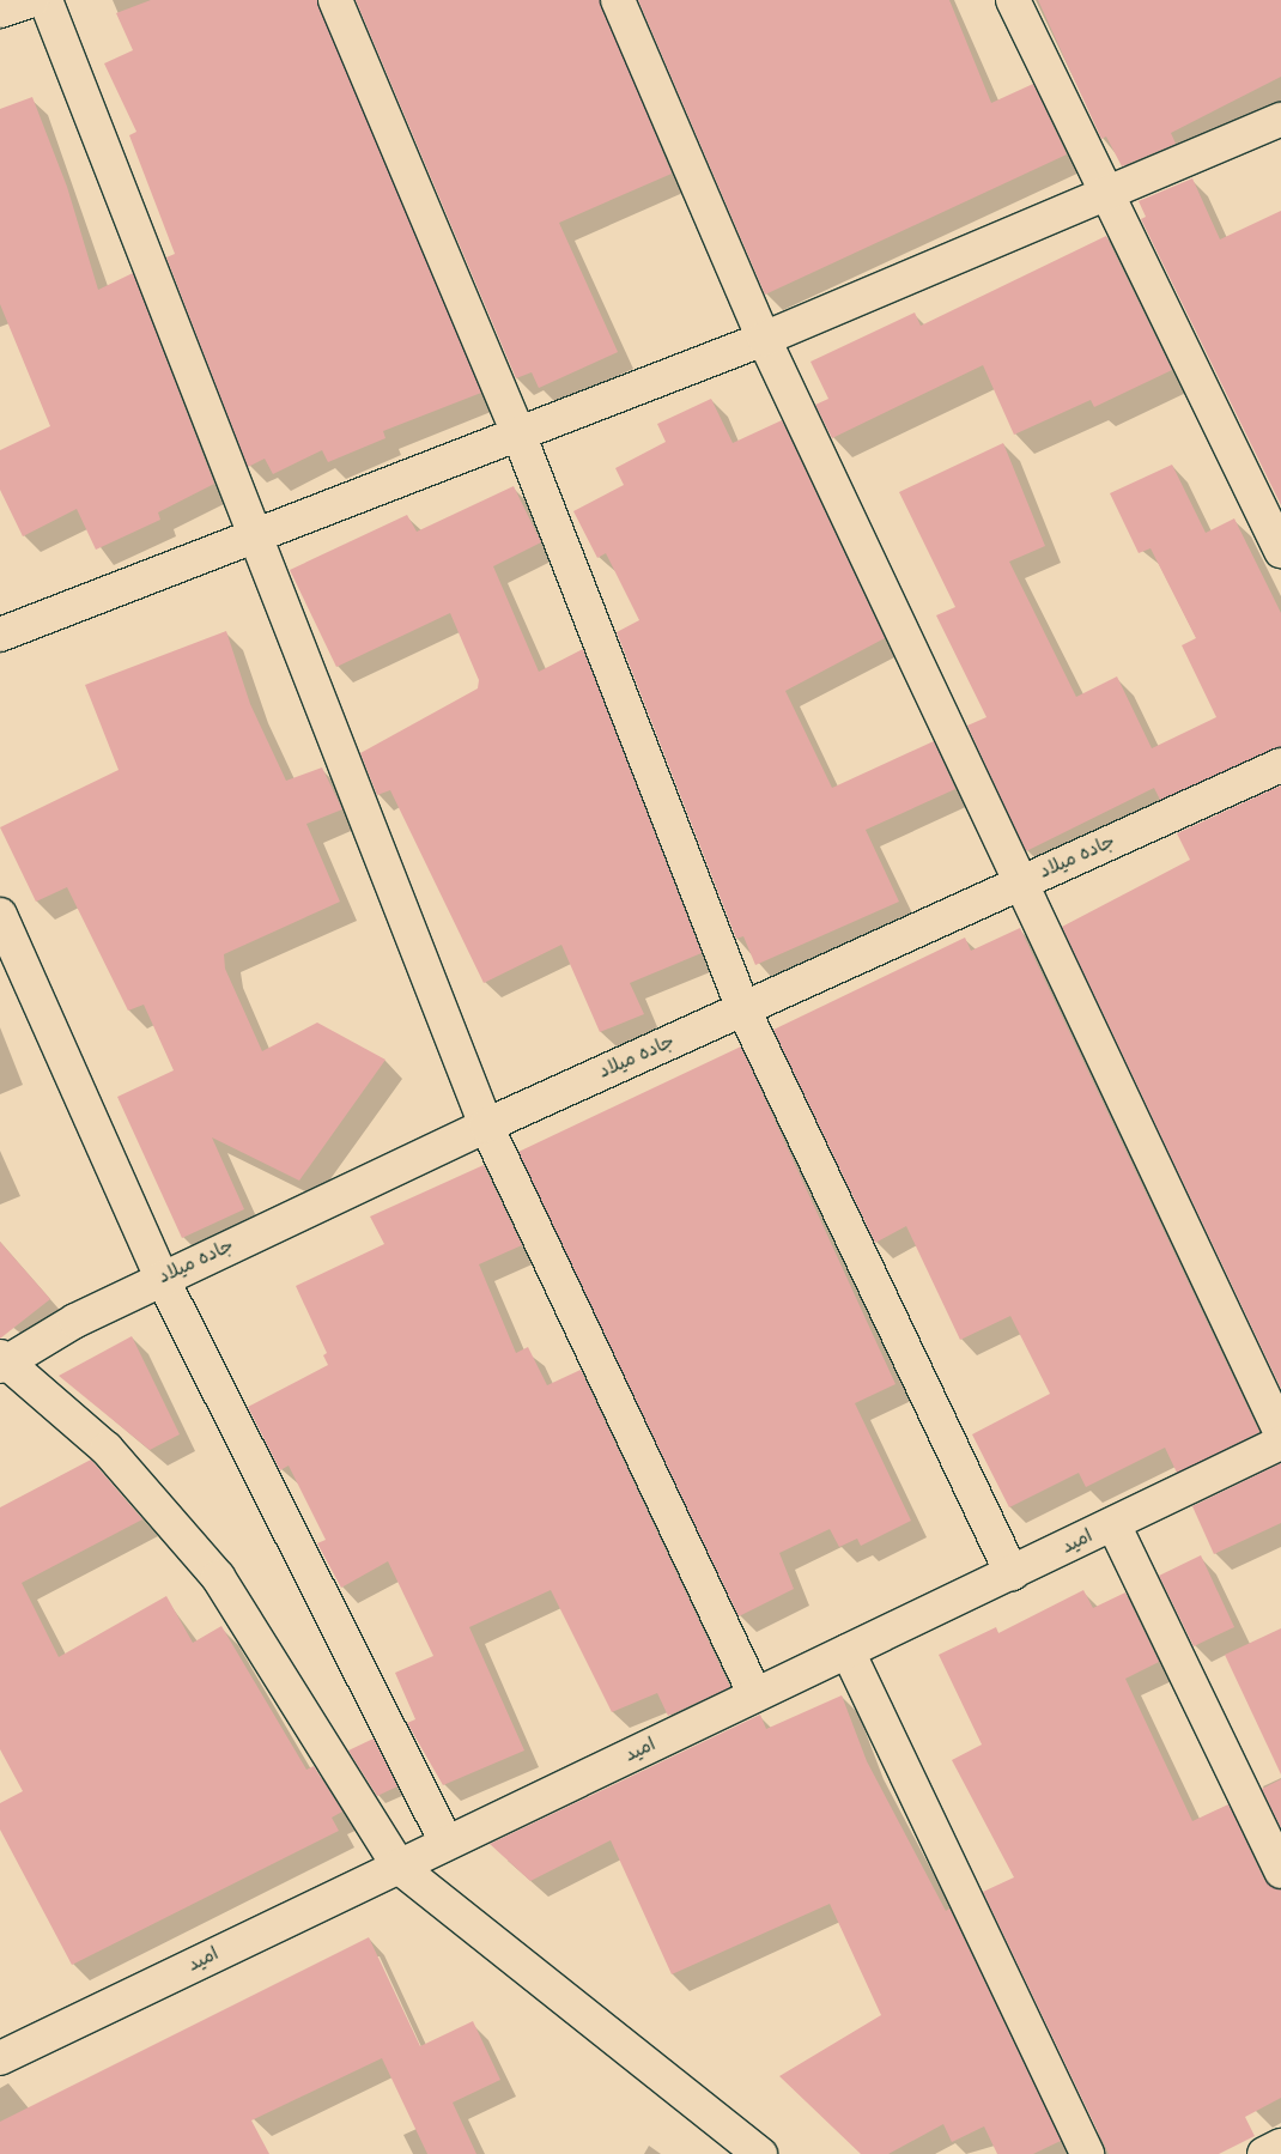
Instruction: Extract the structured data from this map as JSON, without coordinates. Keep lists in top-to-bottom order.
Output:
{
  "streets": {
    "street": ["جاده میلاد", "امید"]
  }
}
